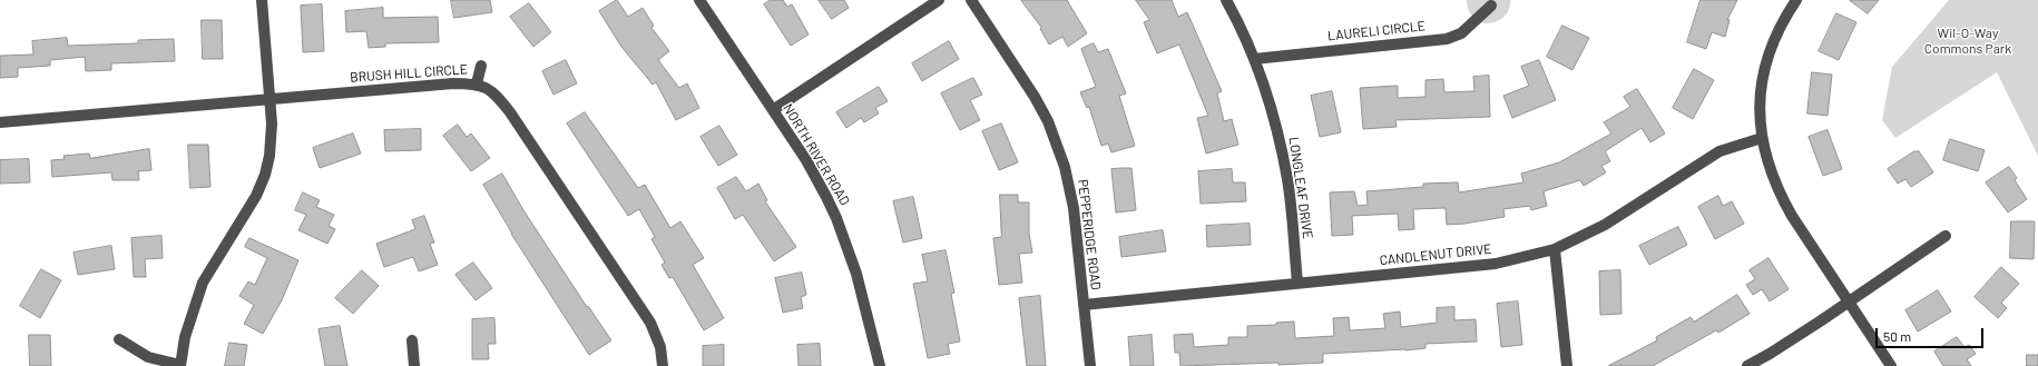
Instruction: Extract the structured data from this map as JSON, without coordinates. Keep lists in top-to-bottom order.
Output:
{
  "streets": {
    "street": [
      "LAURELI CIRCLE",
      "BRUSH HILL CIRCLE",
      "NORTH RIVER ROAD",
      "LONGLEAF DRIVE",
      "PEPPERIDGE ROAD",
      "CANDLENUT DRIVE"
    ]
  },
  "crossings": [
    ["LAURELI CIRCLE", "LONGLEAF DRIVE"],
    ["LONGLEAF DRIVE", "CANDLENUT DRIVE"],
    ["PEPPERIDGE ROAD", "CANDLENUT DRIVE"]
  ],
  "parks": ["Wil-O-Way Commons Park"],
  "scale_bar": "50 m"
}
